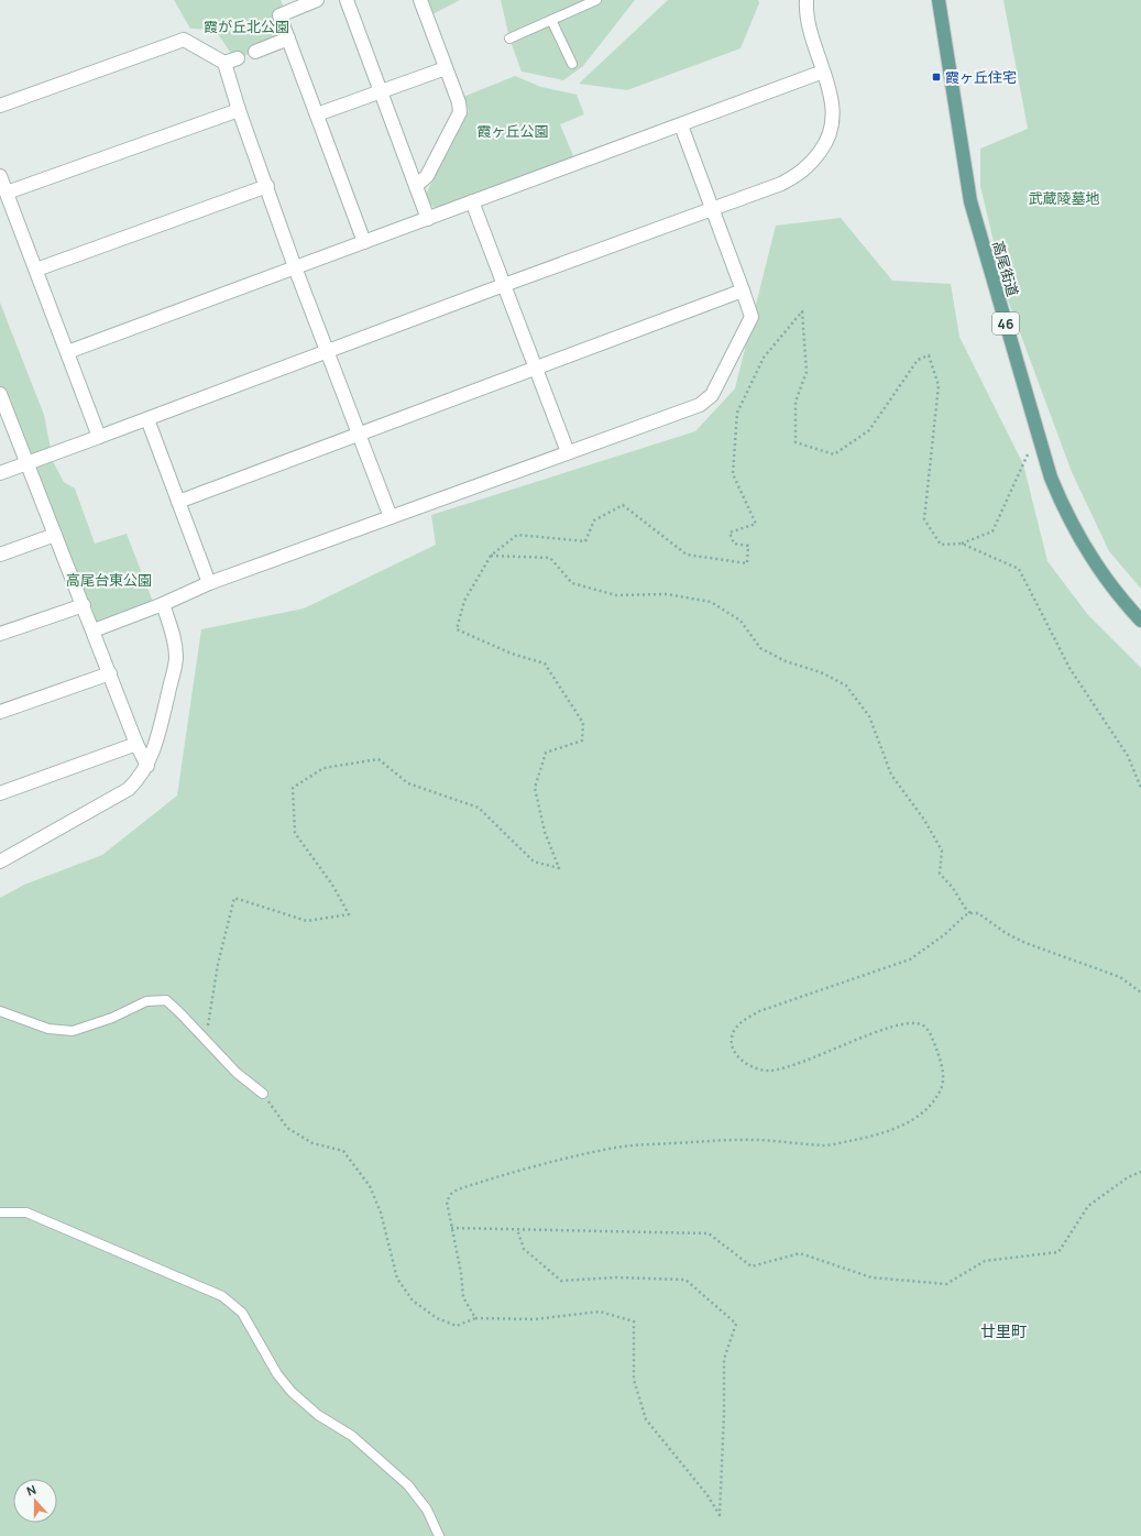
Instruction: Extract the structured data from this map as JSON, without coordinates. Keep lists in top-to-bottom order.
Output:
{
  "streets": {
    "main road": ["高尾街道", "46"]
  },
  "districts": ["廿里町"],
  "parks": [
    "霞が丘北公園",
    "霞ヶ丘公園",
    "武蔵陵墓地",
    "高尾台東公園"
  ],
  "places": {
    "transit": ["霞ヶ丘住宅"]
  },
  "north": "top"
}
